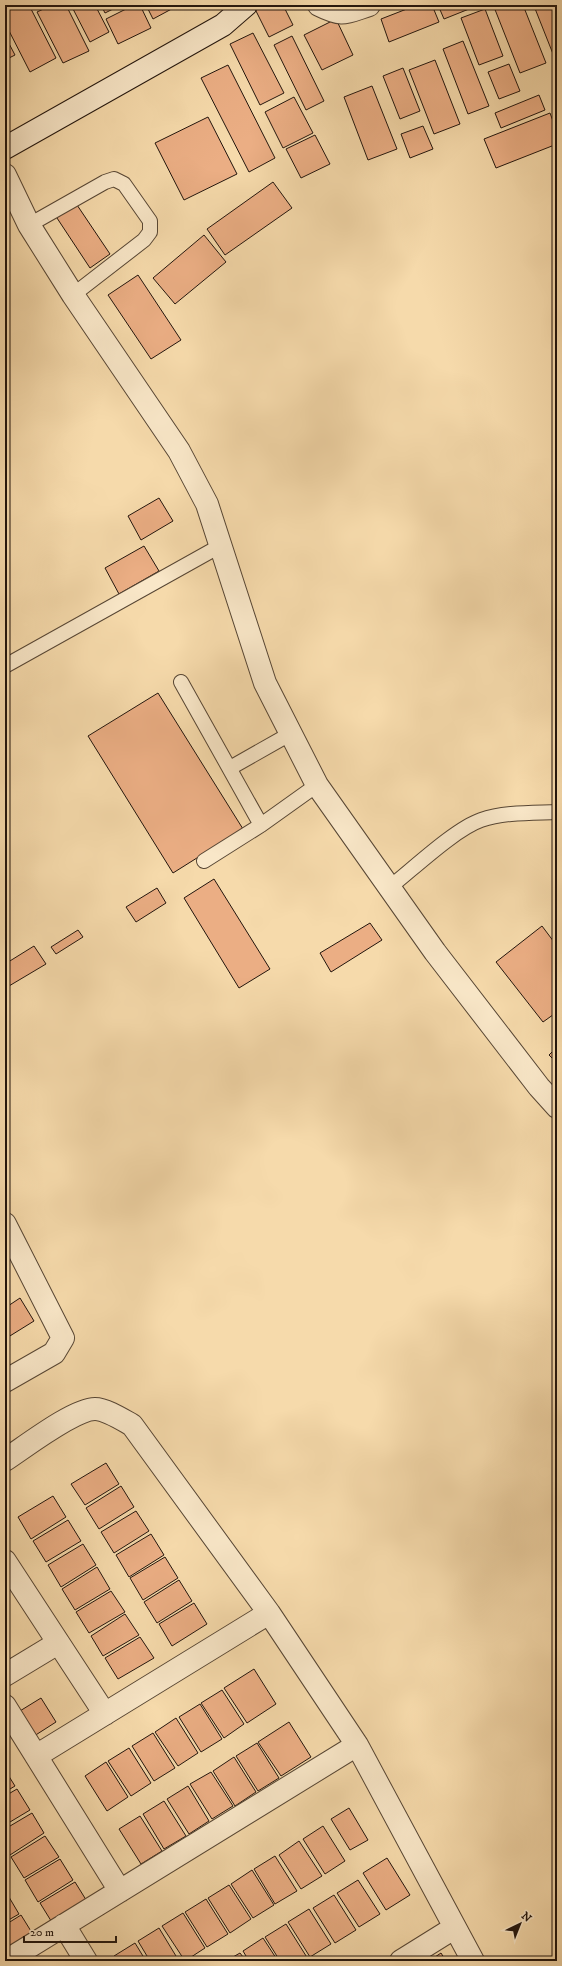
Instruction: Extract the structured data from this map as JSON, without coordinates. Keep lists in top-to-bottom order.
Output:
{
  "scale_bar": "20 m",
  "north": "top right"
}
